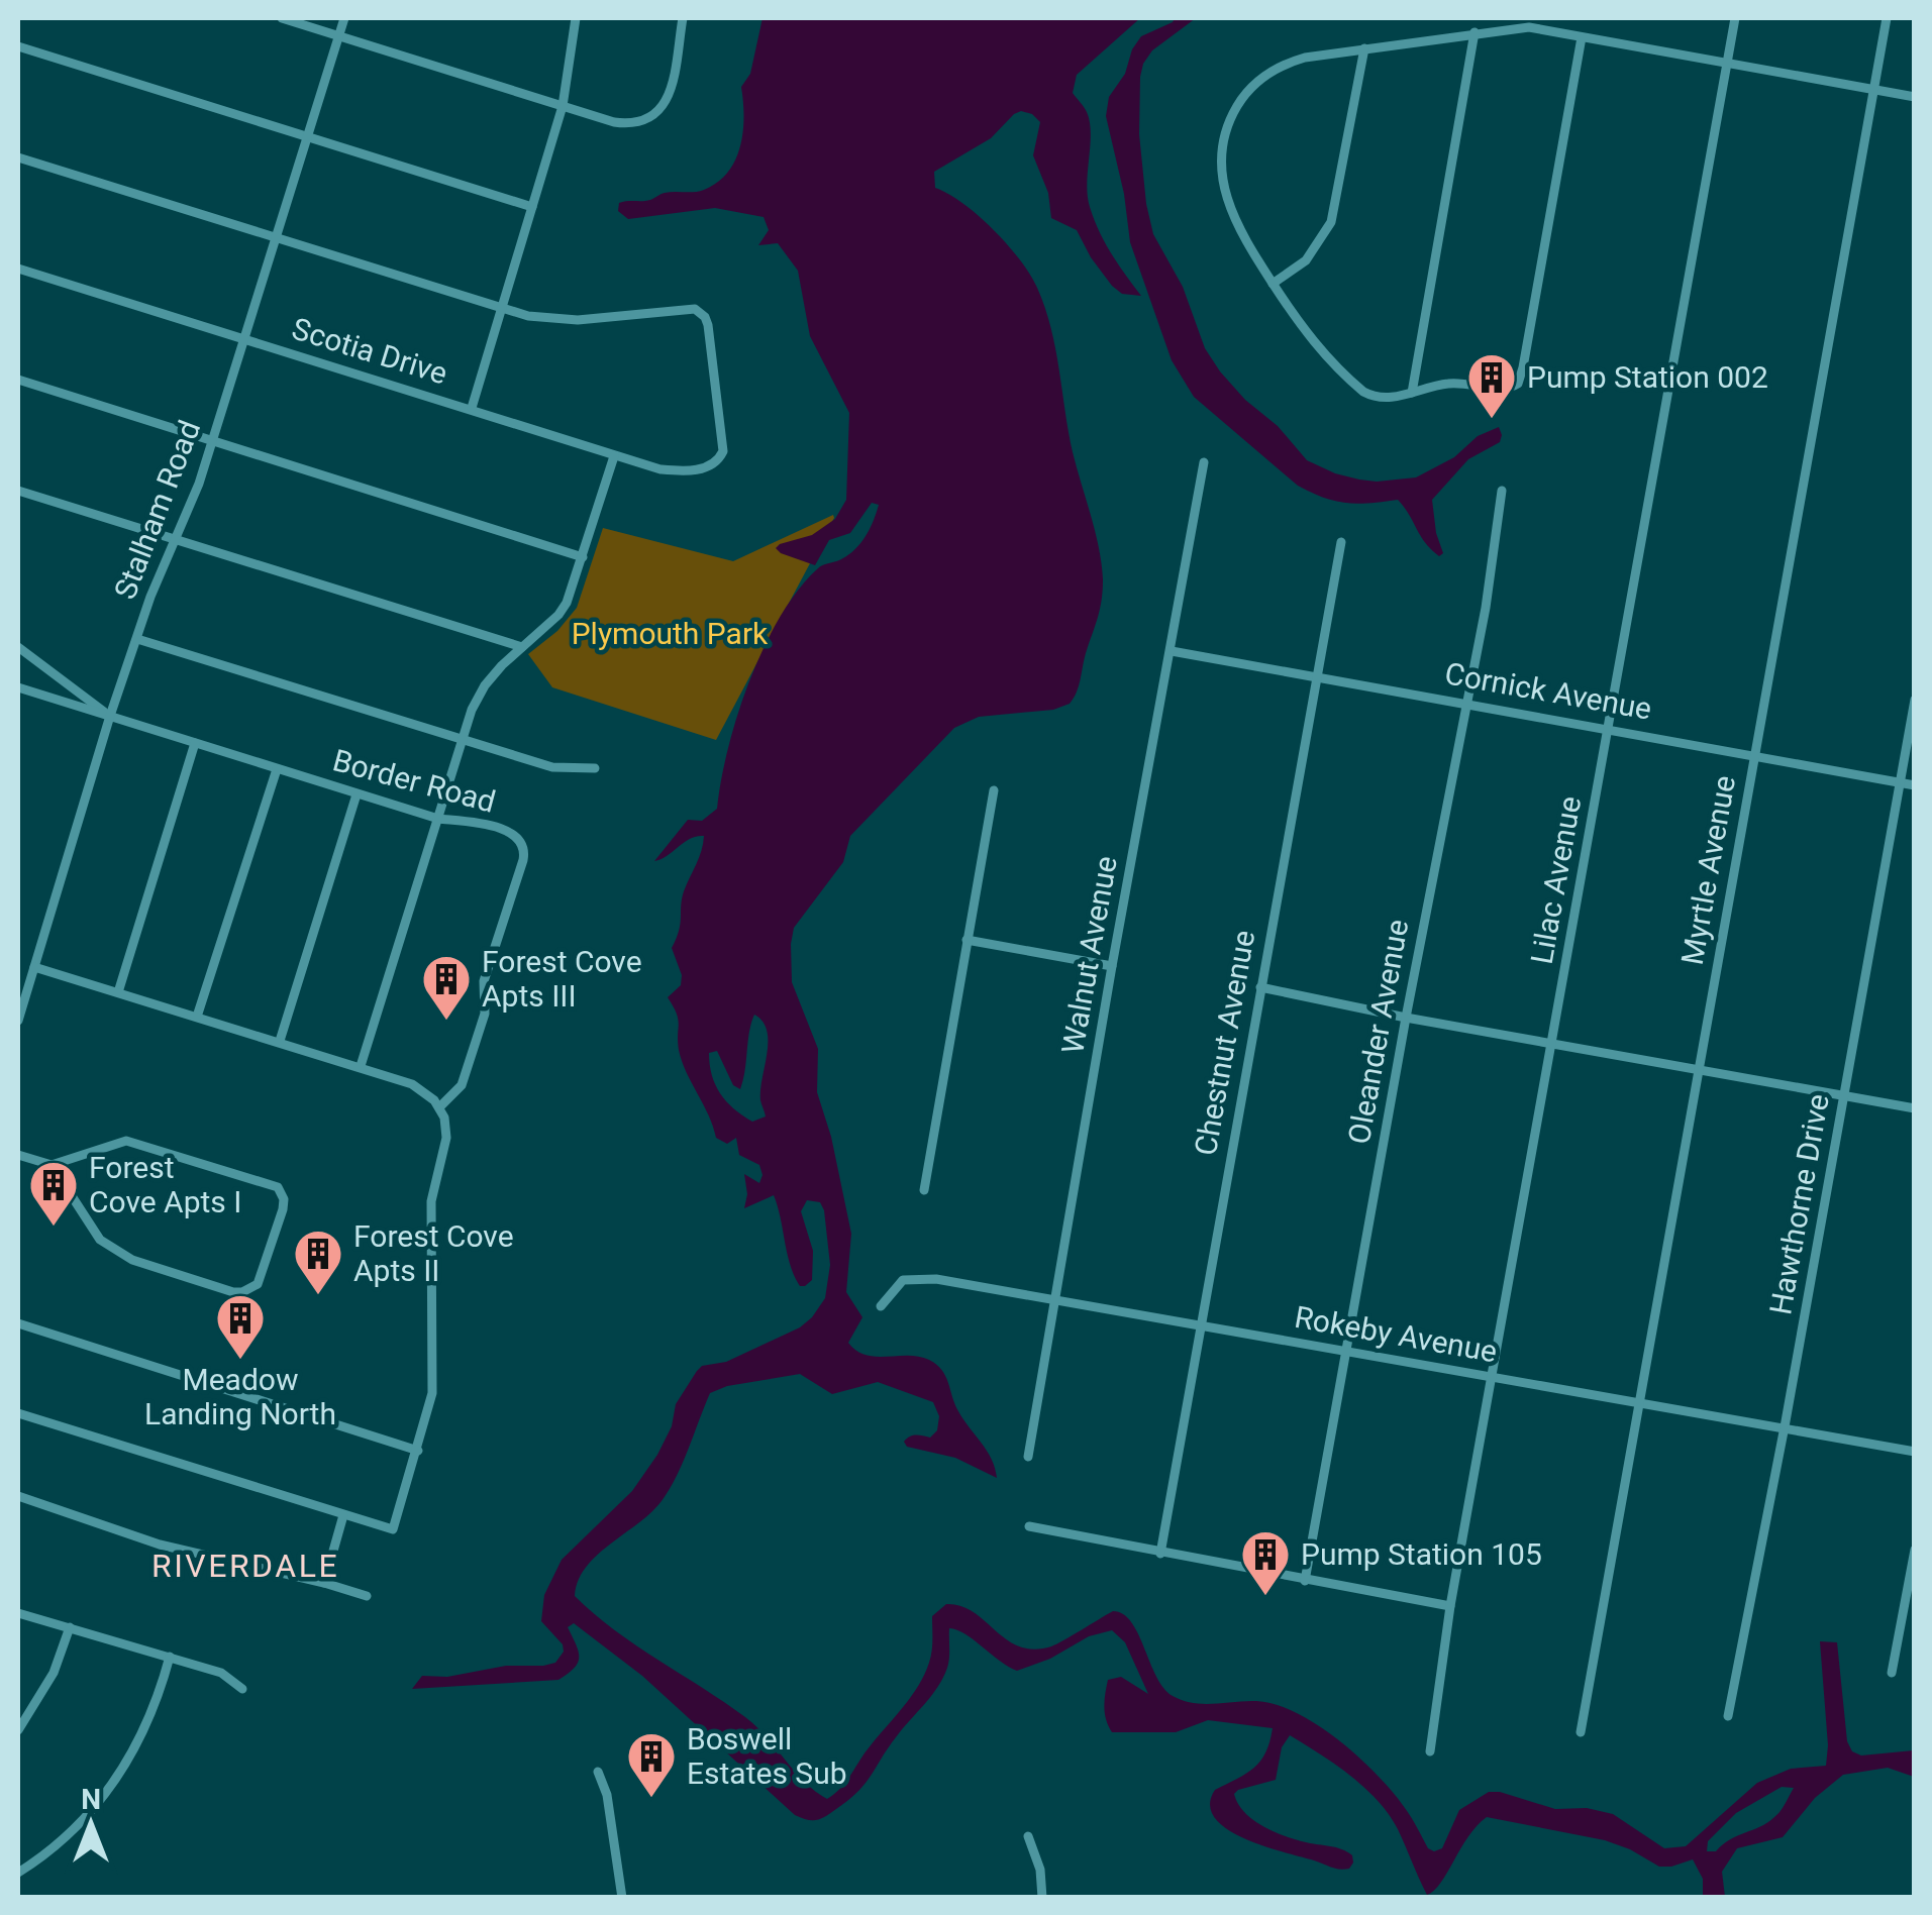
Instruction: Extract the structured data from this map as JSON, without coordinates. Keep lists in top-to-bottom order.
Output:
{
  "streets": {
    "street": [
      "Scotia Drive",
      "Stalham Road",
      "Cornick Avenue",
      "Border Road",
      "Myrtle Avenue",
      "Lilac Avenue",
      "Walnut Avenue",
      "Oleander Avenue",
      "Chestnut Avenue",
      "Hawthorne Drive",
      "Rokeby Avenue"
    ]
  },
  "crossings": [
    ["Scotia Drive", "Stalham Road"],
    ["Stalham Road", "Border Road"],
    ["Cornick Avenue", "Myrtle Avenue"],
    ["Cornick Avenue", "Lilac Avenue"],
    ["Cornick Avenue", "Walnut Avenue"],
    ["Cornick Avenue", "Oleander Avenue"],
    ["Cornick Avenue", "Chestnut Avenue"],
    ["Cornick Avenue", "Hawthorne Drive"],
    ["Myrtle Avenue", "Rokeby Avenue"],
    ["Lilac Avenue", "Rokeby Avenue"],
    ["Walnut Avenue", "Rokeby Avenue"],
    ["Oleander Avenue", "Rokeby Avenue"],
    ["Chestnut Avenue", "Rokeby Avenue"],
    ["Hawthorne Drive", "Rokeby Avenue"]
  ],
  "districts": ["RIVERDALE"],
  "parks": ["Plymouth Park"],
  "places": {
    "building": [
      "Pump Station 002",
      "Forest Cove Apts III",
      "Forest Cove Apts I",
      "Forest Cove Apts II",
      "Meadow Landing North",
      "Pump Station 105",
      "Boswell Estates Sub"
    ]
  },
  "north": "top"
}
